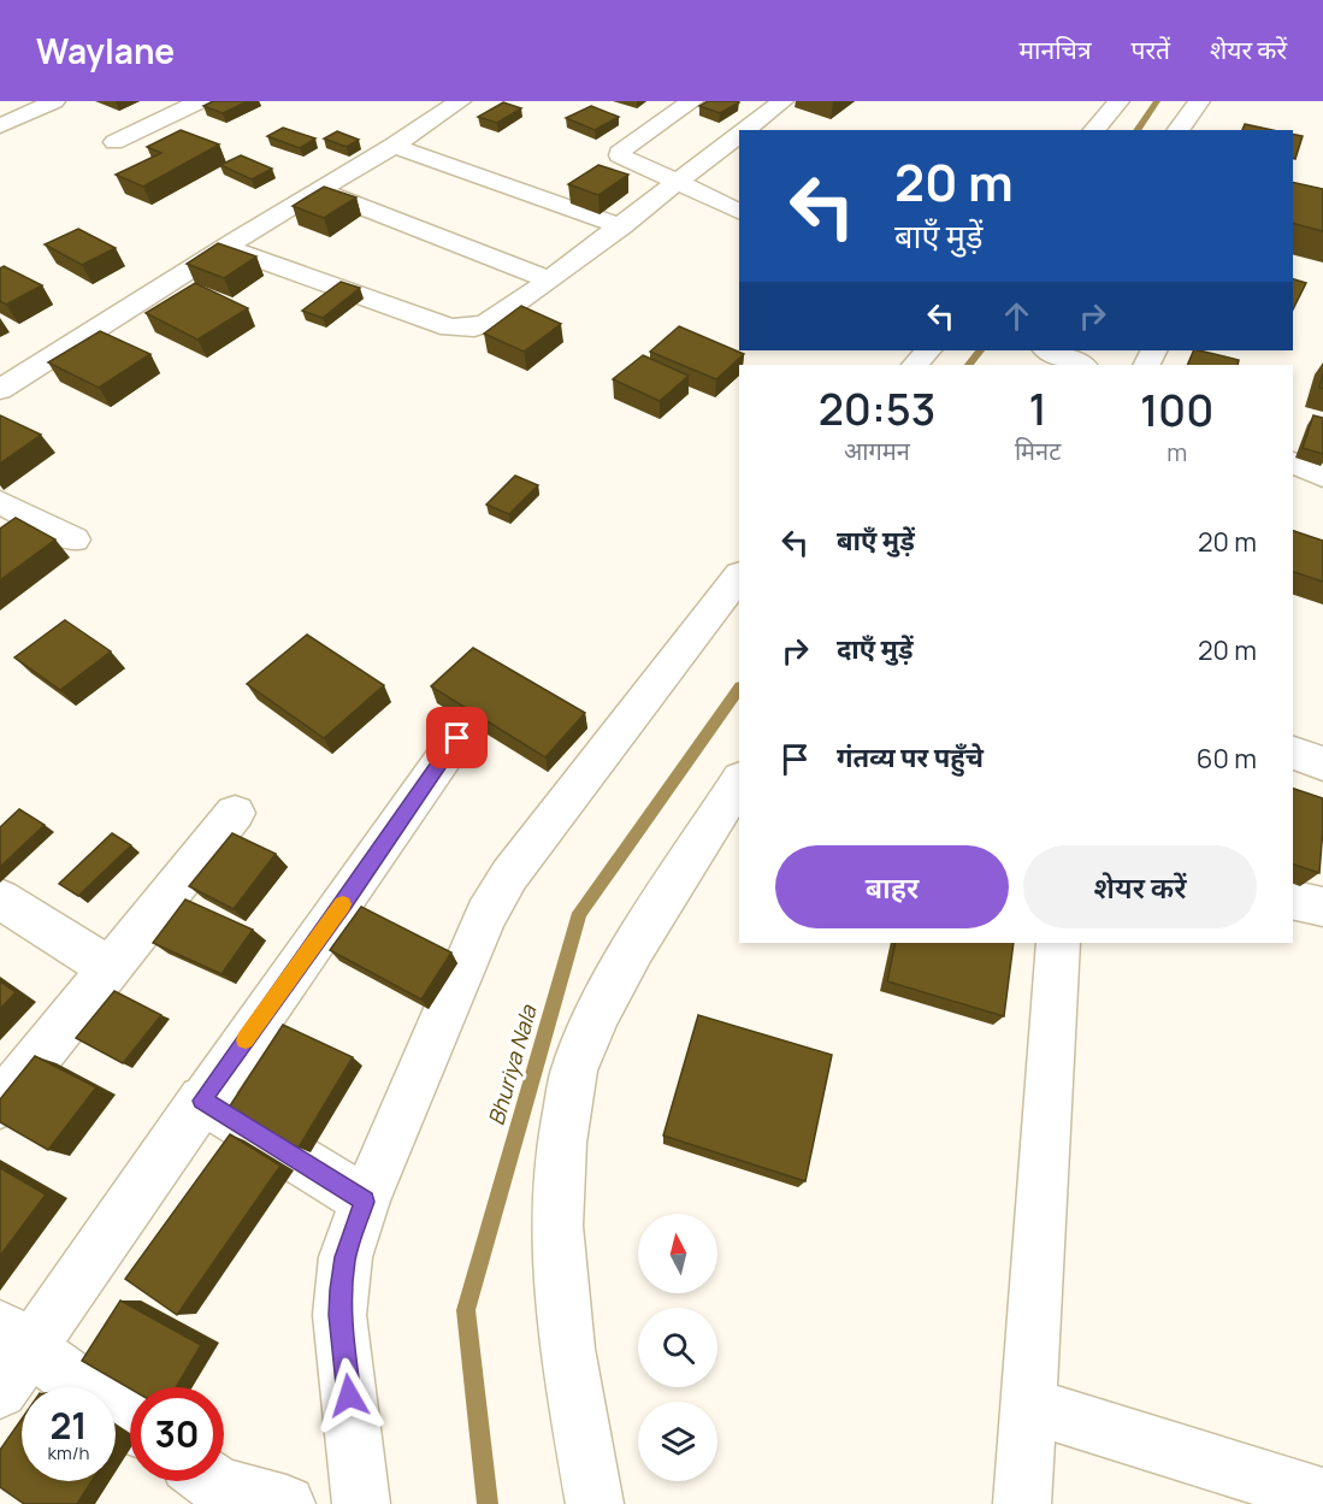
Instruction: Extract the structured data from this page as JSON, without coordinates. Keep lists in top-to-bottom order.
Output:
{
  "water": ["Bhuriya Nala"],
  "north": "top",
  "page": {
    "header": "Waylane",
    "nav": ["मानचित्र", "परतें", "शेयर करें"],
    "turn": ["20 m", "बाएँ मुड़ें"],
    "eta": [
      "20:53",
      "आगमन",
      "1",
      "मिनट",
      "100",
      "m"
    ],
    "list": [
      {
        "name": "बाएँ मुड़ें",
        "value": "20 m"
      },
      {
        "name": "दाएँ मुड़ें",
        "value": "20 m"
      },
      {
        "name": "गंतव्य पर पहुँचे",
        "value": "60 m"
      }
    ],
    "buttons": ["बाहर", "शेयर करें"],
    "speed": "21 km/h",
    "limit": "30"
  }
}
